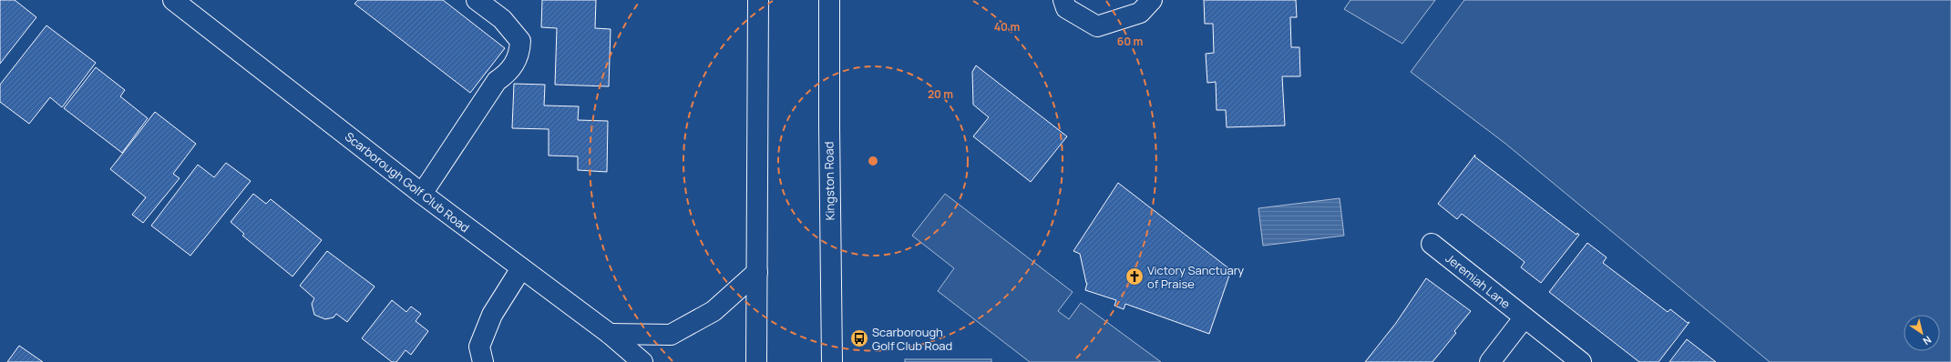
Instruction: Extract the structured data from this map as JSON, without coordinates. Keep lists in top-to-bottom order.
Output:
{
  "streets": {
    "main road": ["Kingston Road", "Scarborough Golf Club Road", "Jeremiah Lane"]
  },
  "places": {
    "church": ["Victory Sanctuary of Praise"],
    "bus stop": ["Scarborough Golf Club Road"]
  },
  "north": "bottom right",
  "rings": ["40 m", "60 m", "20 m"]
}
